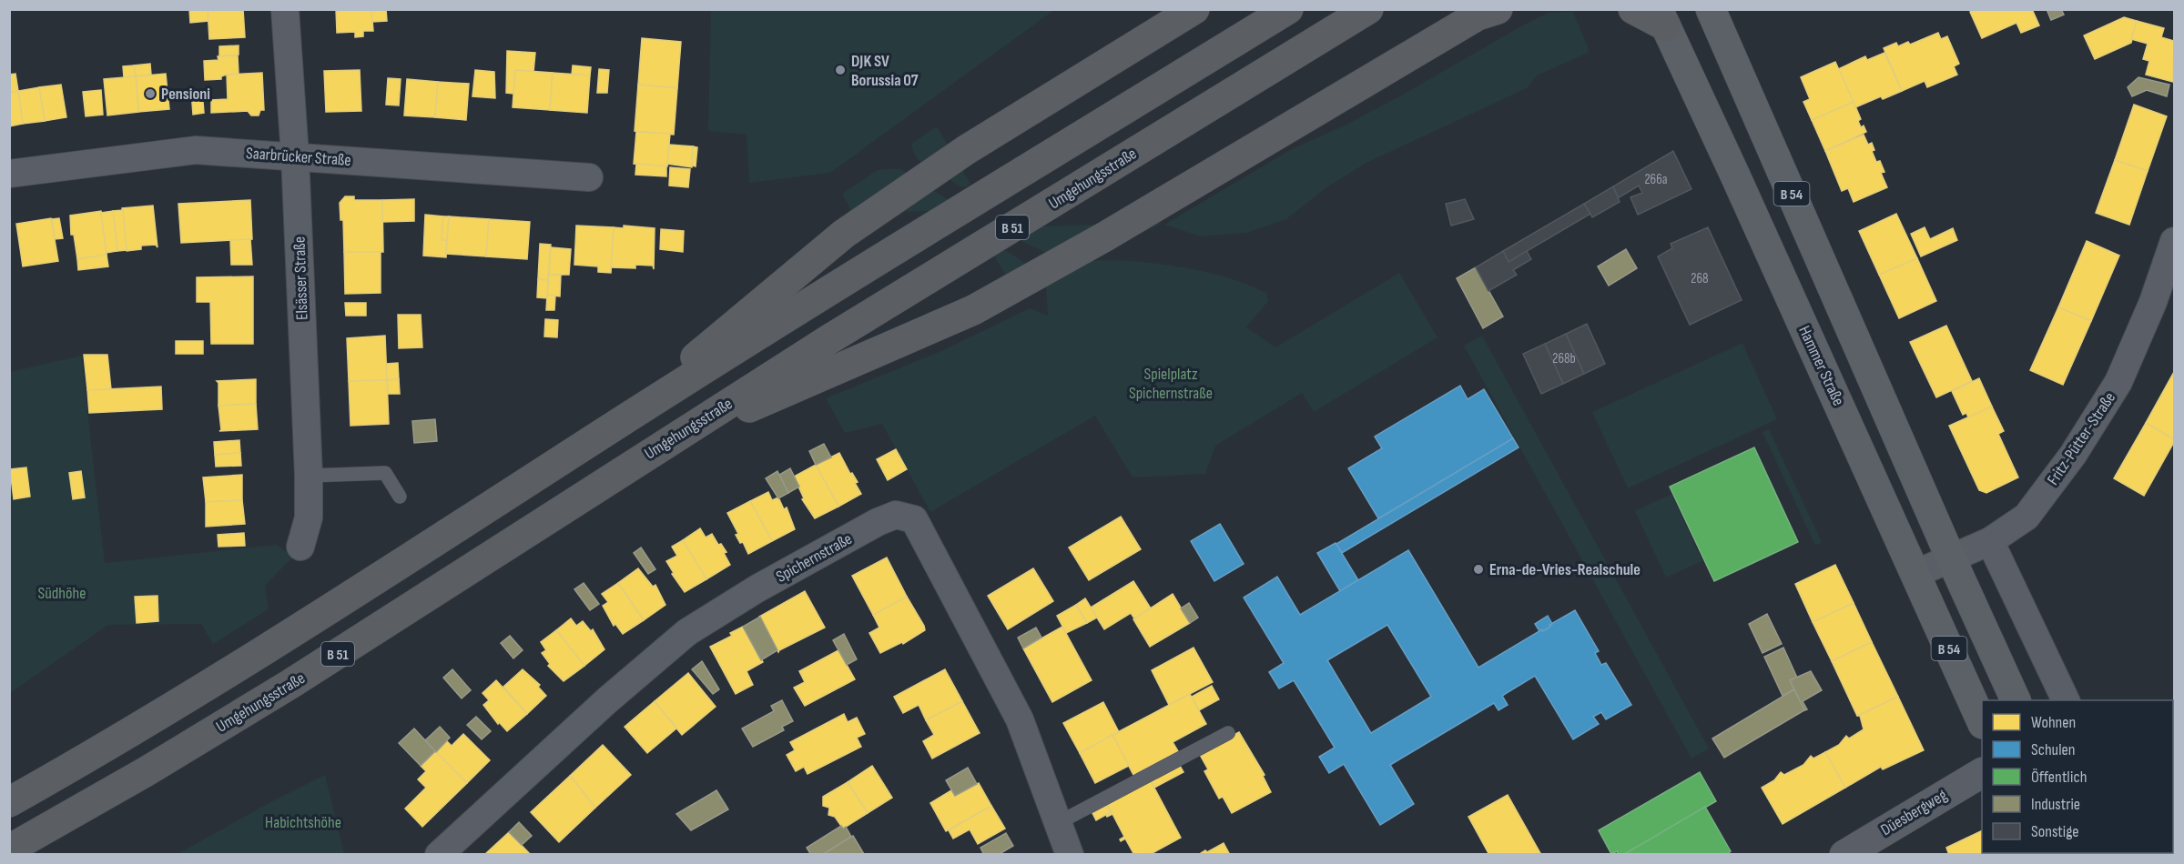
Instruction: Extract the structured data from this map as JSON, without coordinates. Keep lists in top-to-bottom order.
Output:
{
  "streets": {
    "highway": ["Umgehungsstraße", "B 51"],
    "main road": ["B 54", "Hammer Straße"],
    "street": [
      "Saarbrücker Straße",
      "Elsässer Straße",
      "Fritz-Pütter-Straße",
      "Spichernstraße",
      "Düesbergweg"
    ]
  },
  "crossings": [
    ["Saarbrücker Straße", "Elsässer Straße"],
    ["B 54", "Fritz-Pütter-Straße"],
    ["Hammer Straße", "Fritz-Pütter-Straße"]
  ],
  "parks": ["Spielplatz Spichernstraße", "Südhöhe", "Habichtshöhe"],
  "places": ["DJK SV Borussia 07", "Pensioni", "Erna-de-Vries-Realschule"],
  "house_numbers": ["266a", "268", "268b"],
  "legend": [
    "Wohnen",
    "Schulen",
    "Öffentlich",
    "Industrie",
    "Sonstige"
  ]
}
